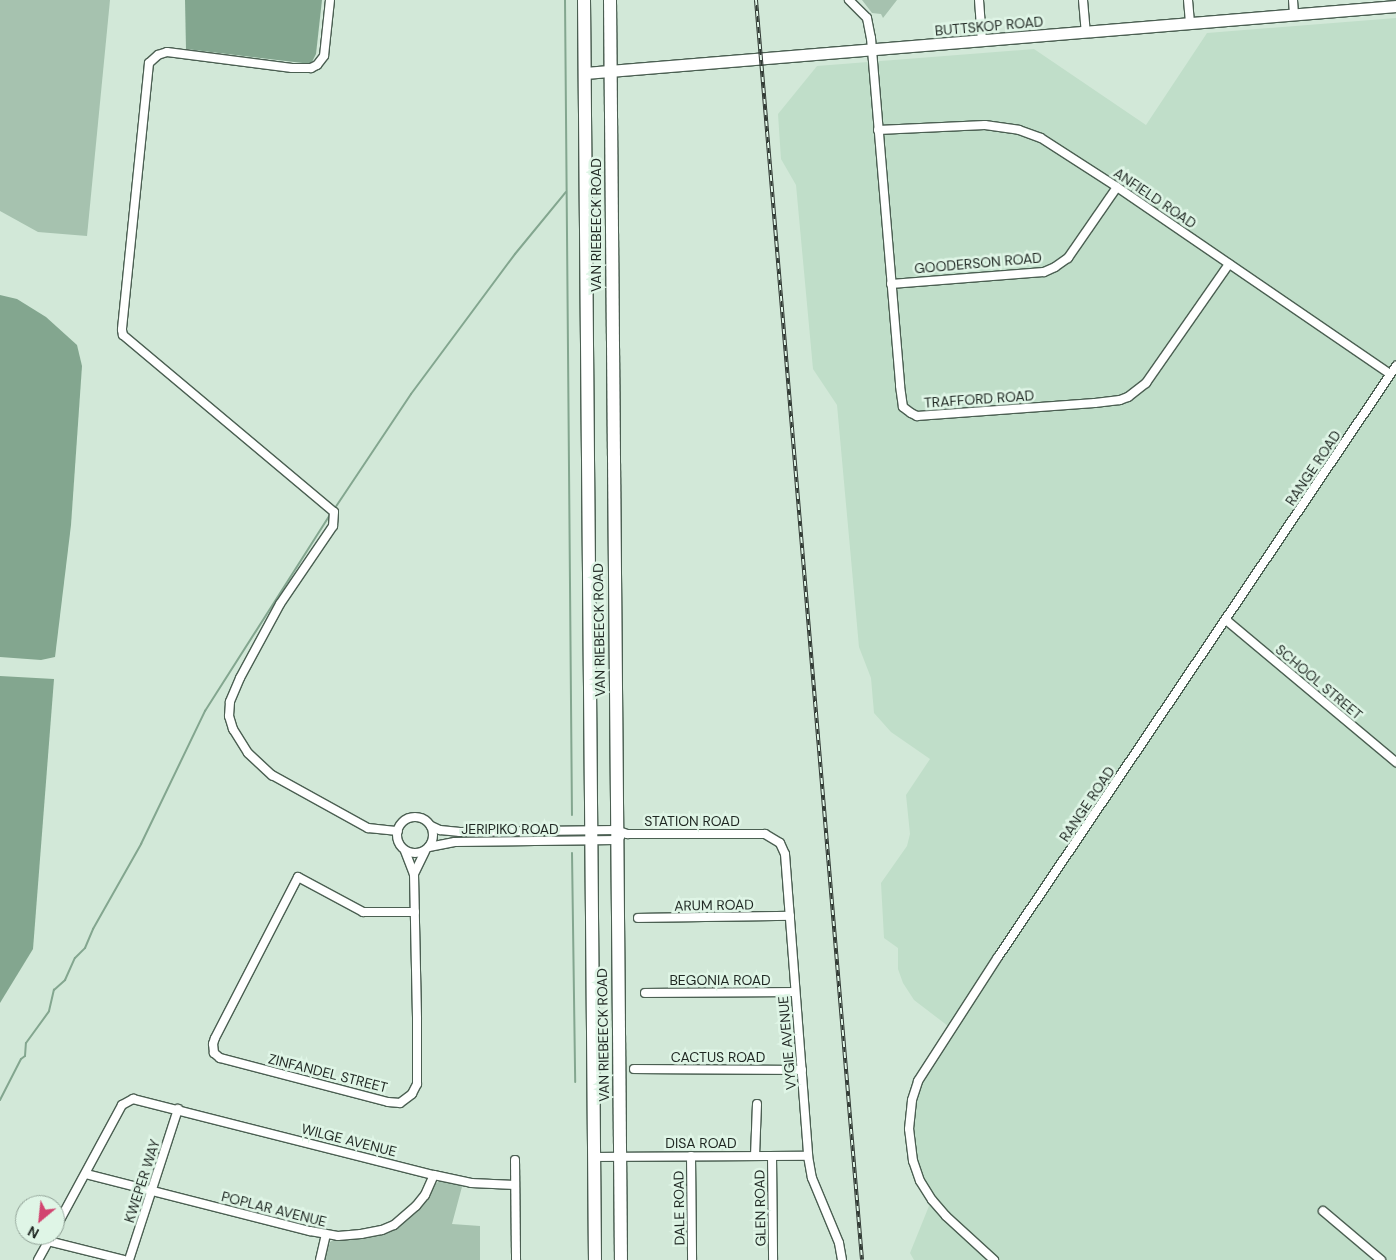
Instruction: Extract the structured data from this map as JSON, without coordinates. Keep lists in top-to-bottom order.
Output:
{
  "streets": {
    "main road": ["VAN RIEBEECK ROAD"],
    "street": [
      "BUTTSKOP ROAD",
      "ANFIELD ROAD",
      "GOODERSON ROAD",
      "TRAFFORD ROAD",
      "RANGE ROAD",
      "SCHOOL STREET",
      "STATION ROAD",
      "JERIPIKO ROAD",
      "ARUM ROAD",
      "BEGONIA ROAD",
      "VYGIE AVENUE",
      "CACTUS ROAD",
      "ZINFANDEL STREET",
      "WILGE AVENUE",
      "DISA ROAD",
      "KWEPER WAY",
      "DALE ROAD",
      "GLEN ROAD",
      "POPLAR AVENUE"
    ]
  },
  "crossings": [
    ["BUTTSKOP ROAD", "VAN RIEBEECK ROAD"],
    ["BUTTSKOP ROAD", "TRAFFORD ROAD"],
    ["ANFIELD ROAD", "GOODERSON ROAD"],
    ["ANFIELD ROAD", "TRAFFORD ROAD"],
    ["ANFIELD ROAD", "RANGE ROAD"],
    ["VAN RIEBEECK ROAD", "STATION ROAD"],
    ["VAN RIEBEECK ROAD", "JERIPIKO ROAD"],
    ["VAN RIEBEECK ROAD", "DISA ROAD"],
    ["GOODERSON ROAD", "TRAFFORD ROAD"],
    ["RANGE ROAD", "SCHOOL STREET"],
    ["STATION ROAD", "JERIPIKO ROAD"],
    ["STATION ROAD", "VYGIE AVENUE"],
    ["JERIPIKO ROAD", "ZINFANDEL STREET"],
    ["ARUM ROAD", "VYGIE AVENUE"],
    ["BEGONIA ROAD", "VYGIE AVENUE"],
    ["VYGIE AVENUE", "CACTUS ROAD"],
    ["VYGIE AVENUE", "DISA ROAD"],
    ["WILGE AVENUE", "KWEPER WAY"],
    ["WILGE AVENUE", "POPLAR AVENUE"],
    ["DISA ROAD", "DALE ROAD"],
    ["DISA ROAD", "GLEN ROAD"],
    ["KWEPER WAY", "POPLAR AVENUE"]
  ],
  "north": "bottom left"
}
